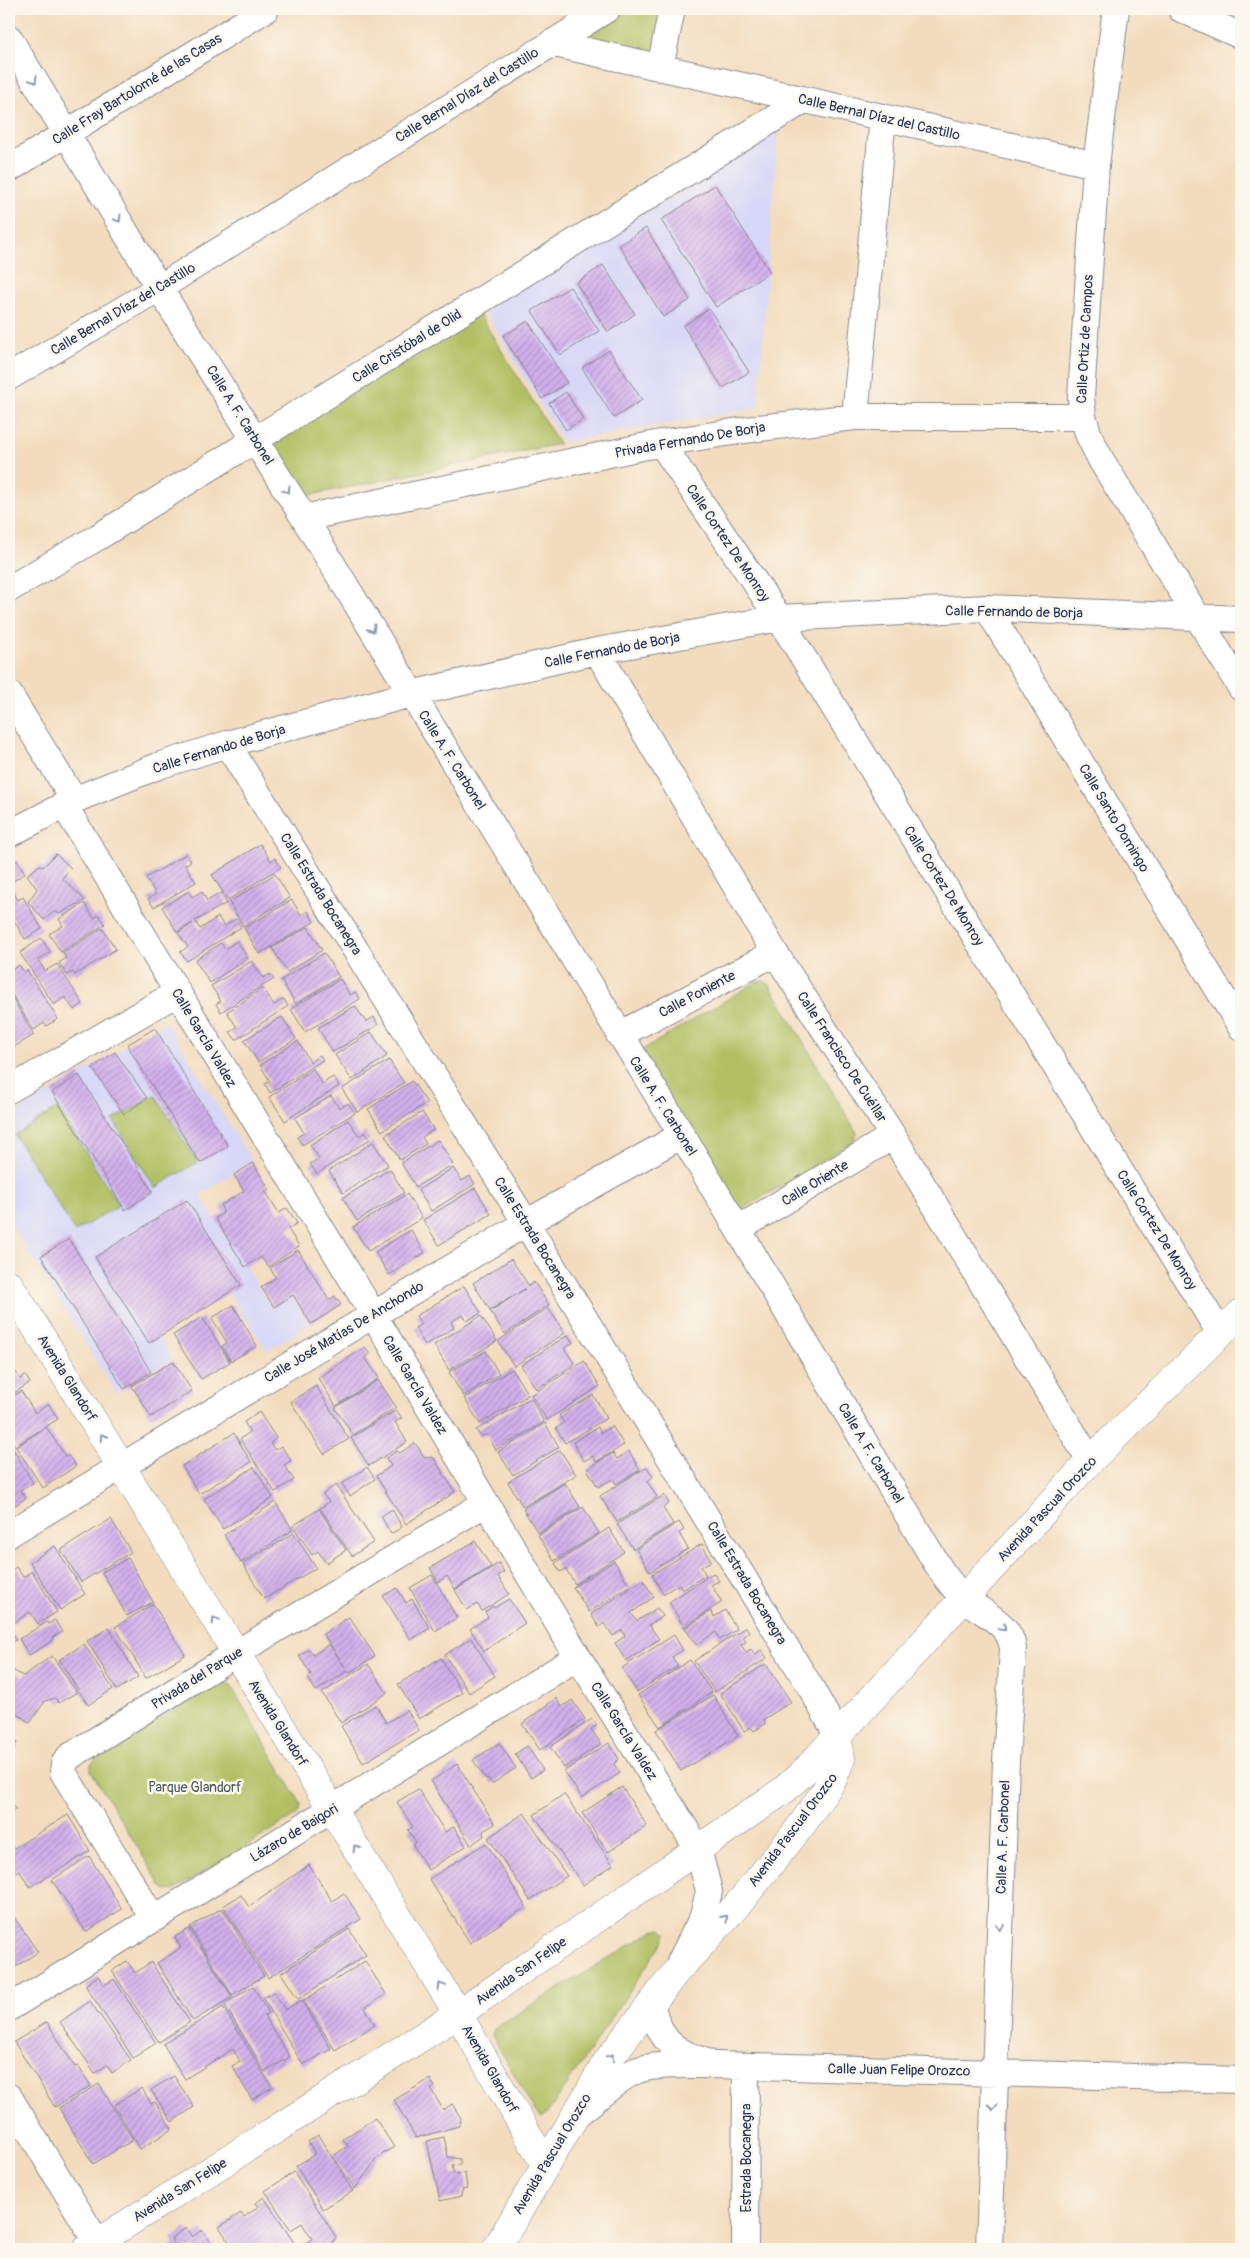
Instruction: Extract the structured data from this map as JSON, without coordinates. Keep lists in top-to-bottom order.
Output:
{
  "streets": {
    "main road": ["Avenida Glandorf", "Avenida Pascual Orozco", "Avenida San Felipe"],
    "street": [
      "Calle Fray Bartolomé de las Casas",
      "Calle Bernal Díaz del Castillo",
      "Calle Ortiz de Campos",
      "Calle Cristóbal de Olid",
      "Calle A. F. Carbonel",
      "Privada Fernando De Borja",
      "Calle Cortez De Monroy",
      "Calle Fernando de Borja",
      "Calle Santo Domingo",
      "Calle Estrada Bocanegra",
      "Calle Poniente",
      "Calle García Valdez",
      "Calle Francisco De Cuéllar",
      "Calle Oriente",
      "Calle José Matías De Anchondo",
      "Privada del Parque",
      "Lázaro de Baigori",
      "Calle Juan Felipe Orozco",
      "Estrada Bocanegra"
    ]
  },
  "crossings": [
    ["Calle Fray Bartolomé de las Casas", "Calle A. F. Carbonel"],
    ["Calle Bernal Díaz del Castillo", "Calle Ortiz de Campos"],
    ["Calle Bernal Díaz del Castillo", "Calle Cristóbal de Olid"],
    ["Calle Bernal Díaz del Castillo", "Calle A. F. Carbonel"],
    ["Calle Ortiz de Campos", "Privada Fernando De Borja"],
    ["Calle Ortiz de Campos", "Calle Fernando de Borja"],
    ["Calle Cristóbal de Olid", "Calle A. F. Carbonel"],
    ["Calle A. F. Carbonel", "Privada Fernando De Borja"],
    ["Calle A. F. Carbonel", "Calle Fernando de Borja"],
    ["Calle A. F. Carbonel", "Calle Poniente"],
    ["Calle A. F. Carbonel", "Calle Oriente"],
    ["Calle A. F. Carbonel", "Calle José Matías De Anchondo"],
    ["Calle A. F. Carbonel", "Avenida Pascual Orozco"],
    ["Calle A. F. Carbonel", "Calle Juan Felipe Orozco"],
    ["Privada Fernando De Borja", "Calle Cortez De Monroy"],
    ["Calle Cortez De Monroy", "Calle Fernando de Borja"],
    ["Calle Cortez De Monroy", "Avenida Pascual Orozco"],
    ["Calle Fernando de Borja", "Calle Santo Domingo"],
    ["Calle Fernando de Borja", "Calle Estrada Bocanegra"],
    ["Calle Fernando de Borja", "Calle García Valdez"],
    ["Calle Fernando de Borja", "Calle Francisco De Cuéllar"],
    ["Calle Estrada Bocanegra", "Calle José Matías De Anchondo"],
    ["Calle Estrada Bocanegra", "Avenida Pascual Orozco"],
    ["Calle Estrada Bocanegra", "Avenida San Felipe"],
    ["Calle Poniente", "Calle Francisco De Cuéllar"],
    ["Calle García Valdez", "Calle José Matías De Anchondo"],
    ["Calle García Valdez", "Avenida Pascual Orozco"],
    ["Calle García Valdez", "Privada del Parque"],
    ["Calle García Valdez", "Lázaro de Baigori"],
    ["Calle García Valdez", "Avenida San Felipe"],
    ["Calle Francisco De Cuéllar", "Calle Oriente"],
    ["Calle Francisco De Cuéllar", "Avenida Pascual Orozco"],
    ["Calle José Matías De Anchondo", "Avenida Glandorf"],
    ["Avenida Glandorf", "Avenida Pascual Orozco"],
    ["Avenida Glandorf", "Privada del Parque"],
    ["Avenida Glandorf", "Lázaro de Baigori"],
    ["Avenida Glandorf", "Avenida San Felipe"],
    ["Avenida Pascual Orozco", "Avenida San Felipe"],
    ["Avenida Pascual Orozco", "Calle Juan Felipe Orozco"],
    ["Privada del Parque", "Lázaro de Baigori"],
    ["Calle Juan Felipe Orozco", "Estrada Bocanegra"]
  ],
  "one_way": ["Calle A. F. Carbonel", "Avenida Glandorf", "Avenida Pascual Orozco"],
  "parks": ["Parque Glandorf"]
}
